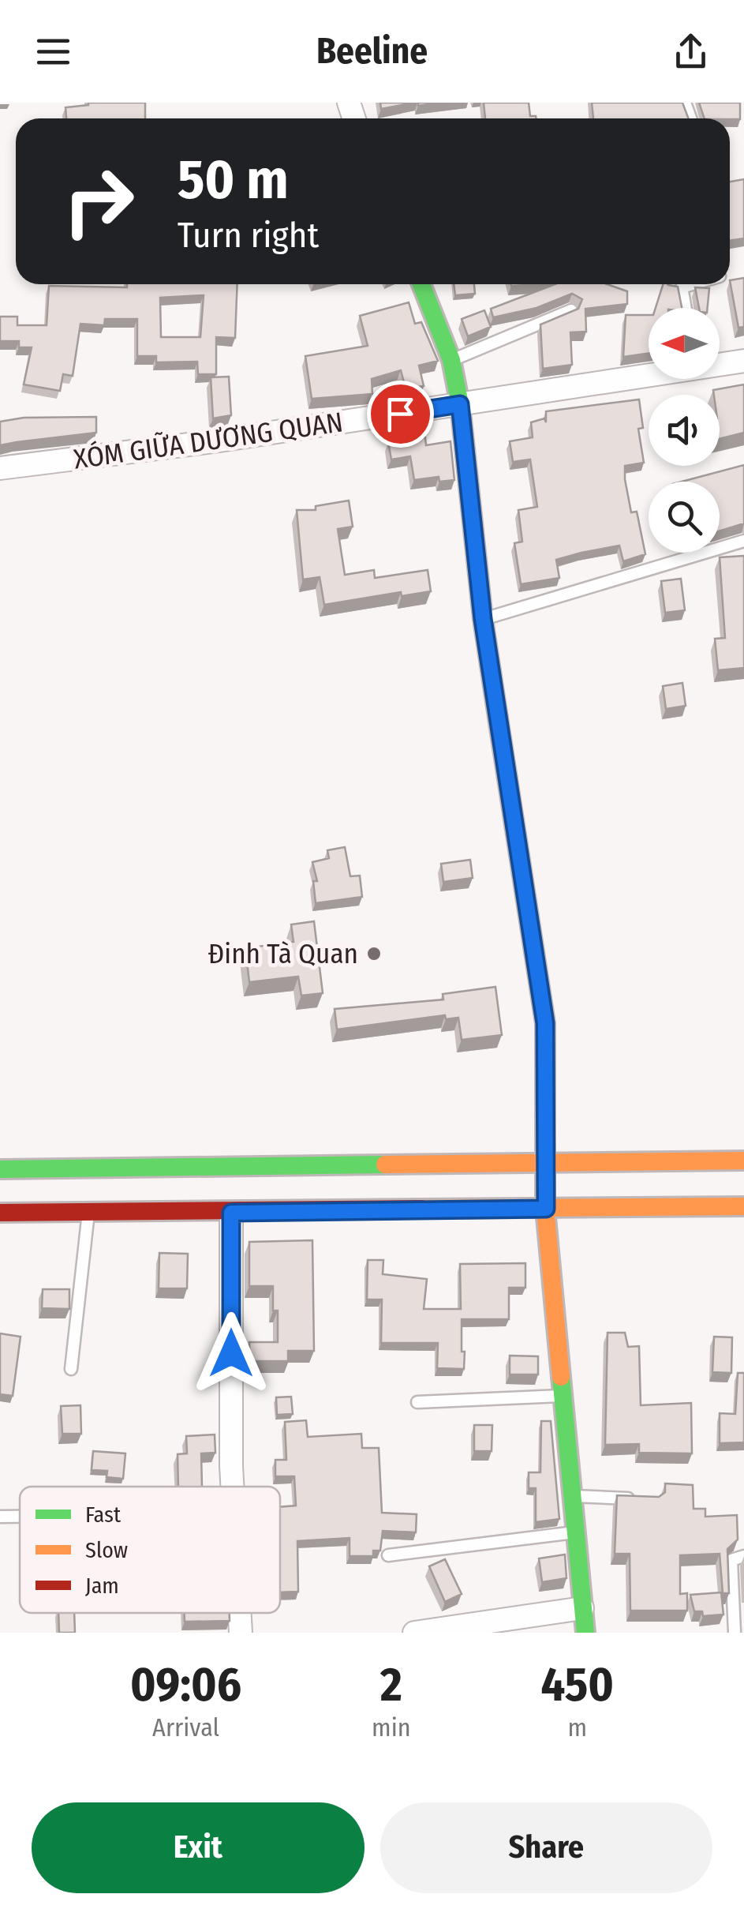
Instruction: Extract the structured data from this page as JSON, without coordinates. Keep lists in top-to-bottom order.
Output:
{
  "streets": {
    "street": ["XÓM GIỮA DƯƠNG QUAN"]
  },
  "places": ["Đinh Tà Quan"],
  "legend": ["Fast", "Slow", "Jam"],
  "north": "left",
  "page": {
    "header": "Beeline",
    "turn": ["50 m", "Turn right"],
    "eta": [
      "09:06",
      "Arrival",
      "2",
      "min",
      "450",
      "m"
    ],
    "buttons": ["Exit", "Share"]
  }
}
